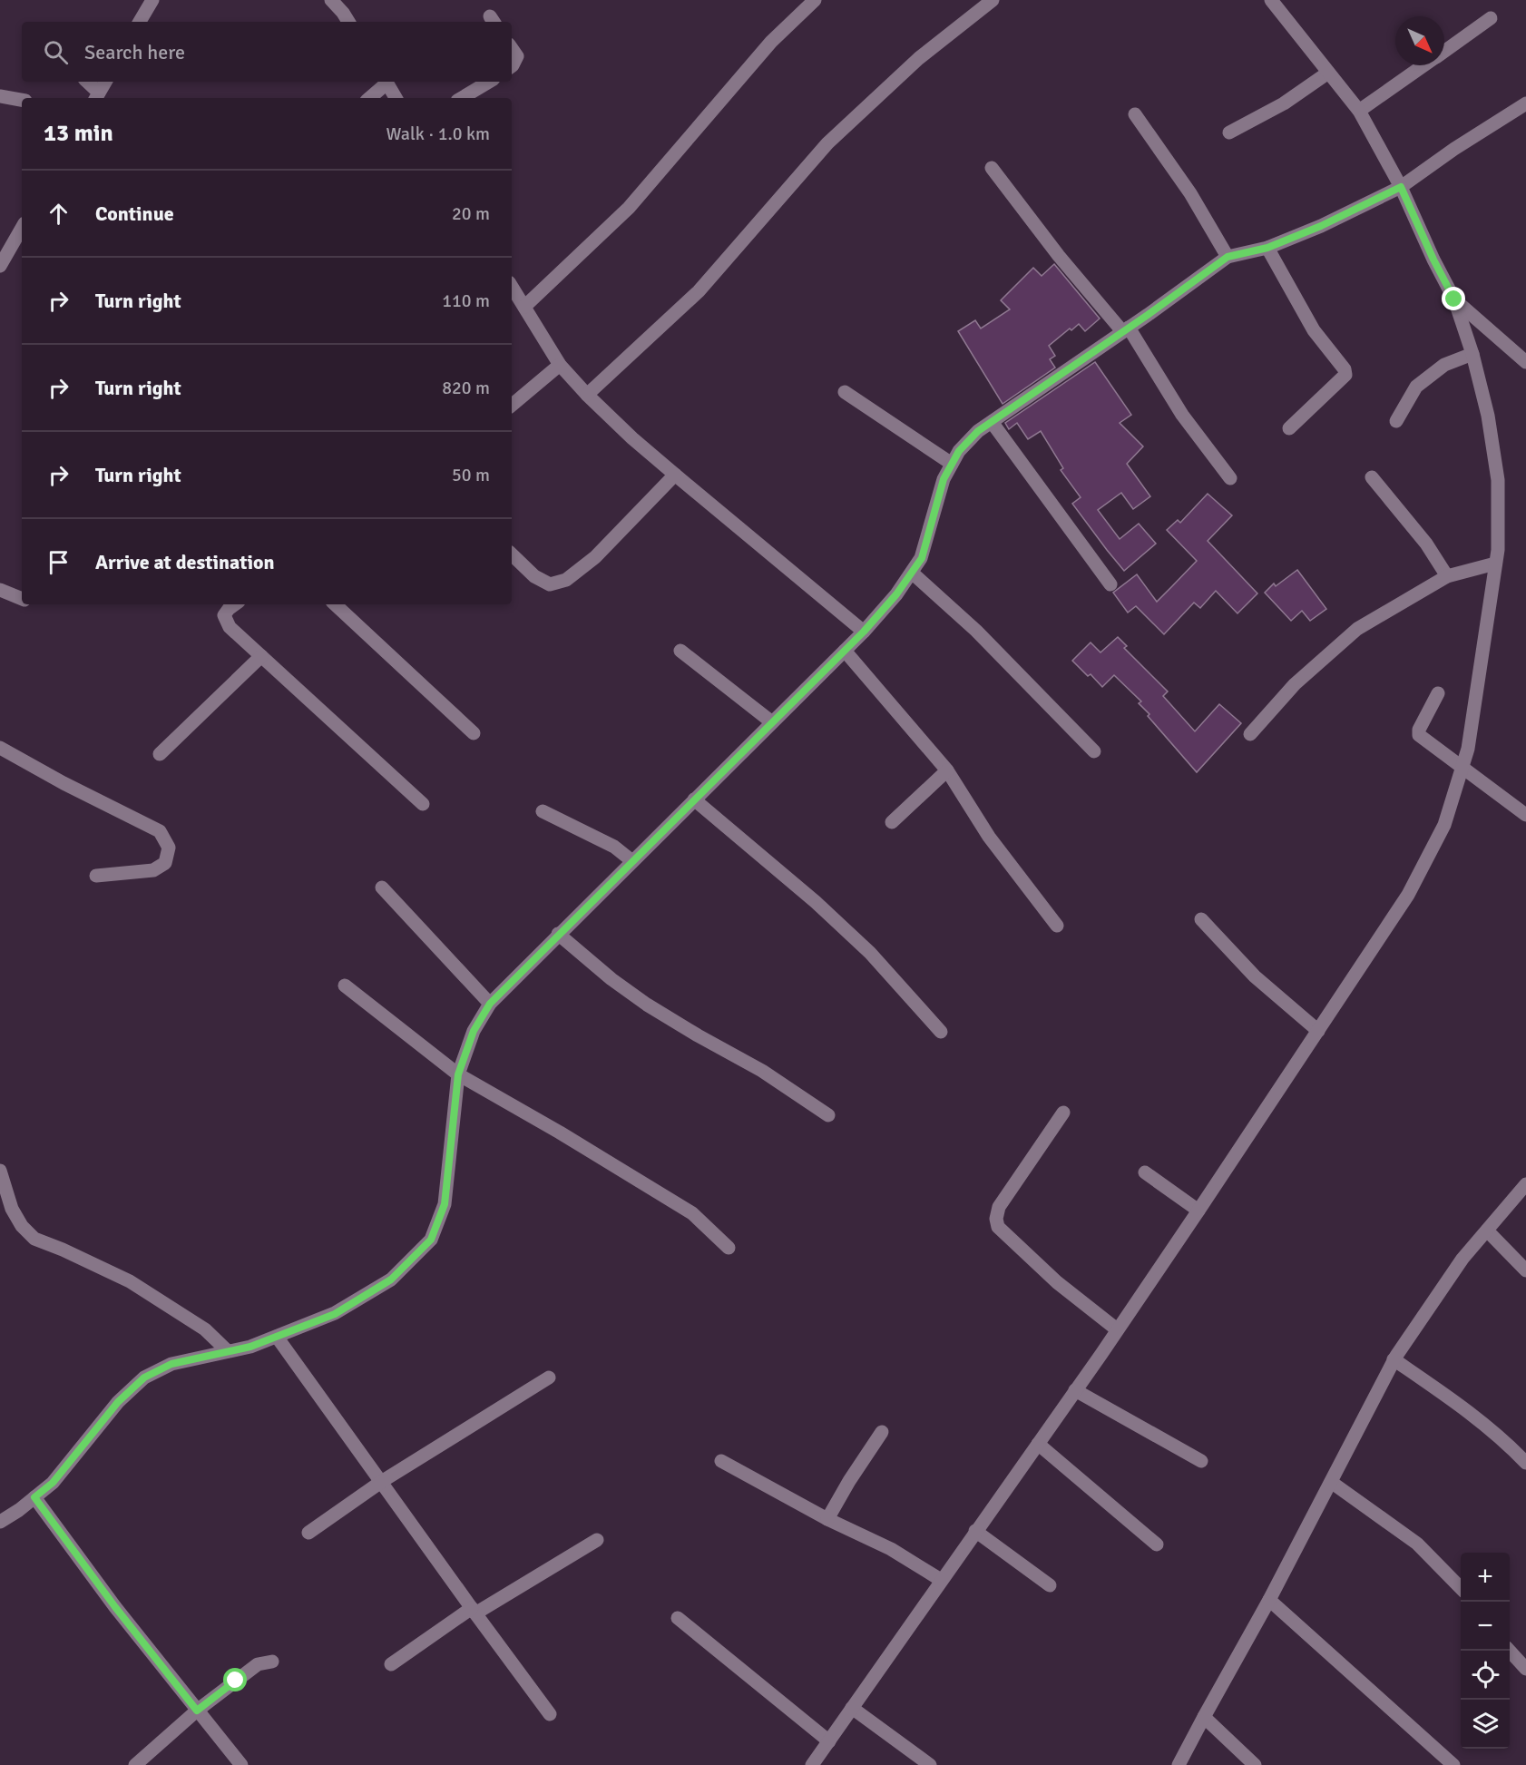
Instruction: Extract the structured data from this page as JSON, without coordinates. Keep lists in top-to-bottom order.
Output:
{
  "north": "bottom right",
  "page": {
    "search": "Search here",
    "heading": ["13 min", "Walk · 1.0 km"],
    "list": [
      ["Continue", "20 m"],
      ["Turn right", "110 m"],
      ["Turn right", "820 m"],
      ["Turn right", "50 m"],
      "Arrive at destination"
    ],
    "map_buttons": ["+", "−"]
  }
}
